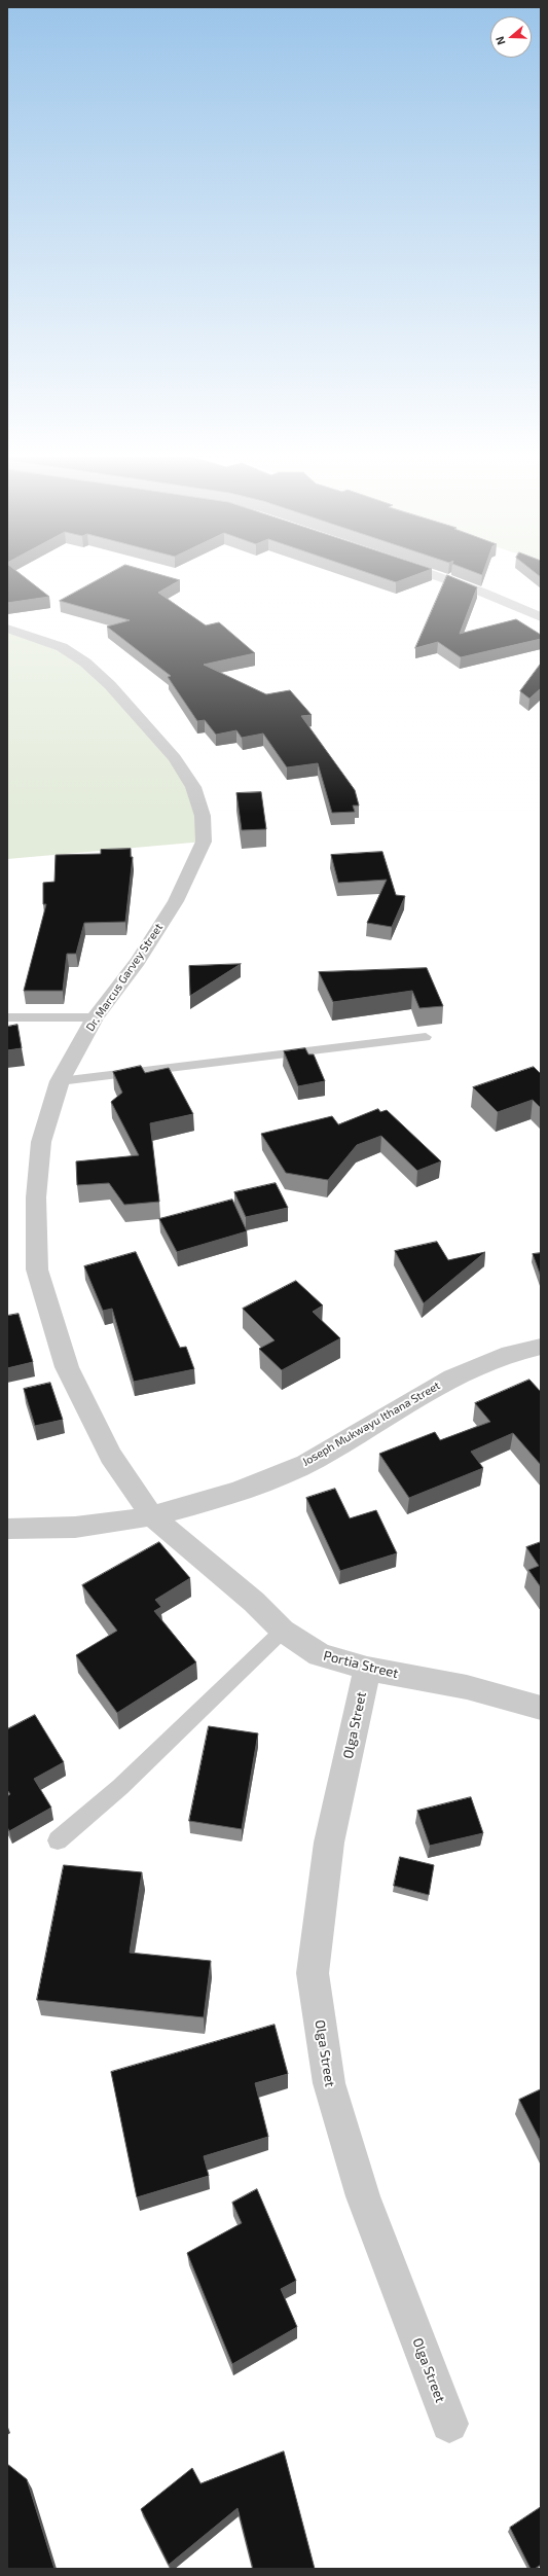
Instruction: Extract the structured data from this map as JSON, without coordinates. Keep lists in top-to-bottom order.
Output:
{
  "streets": {
    "street": [
      "Dr. Marcus Garvey Street",
      "Joseph Mukwayu Ithana Street",
      "Portia Street",
      "Olga Street"
    ]
  },
  "crossings": [
    ["Dr. Marcus Garvey Street", "Joseph Mukwayu Ithana Street"],
    ["Dr. Marcus Garvey Street", "Portia Street"],
    ["Joseph Mukwayu Ithana Street", "Portia Street"],
    ["Portia Street", "Olga Street"]
  ],
  "north": "left"
}
